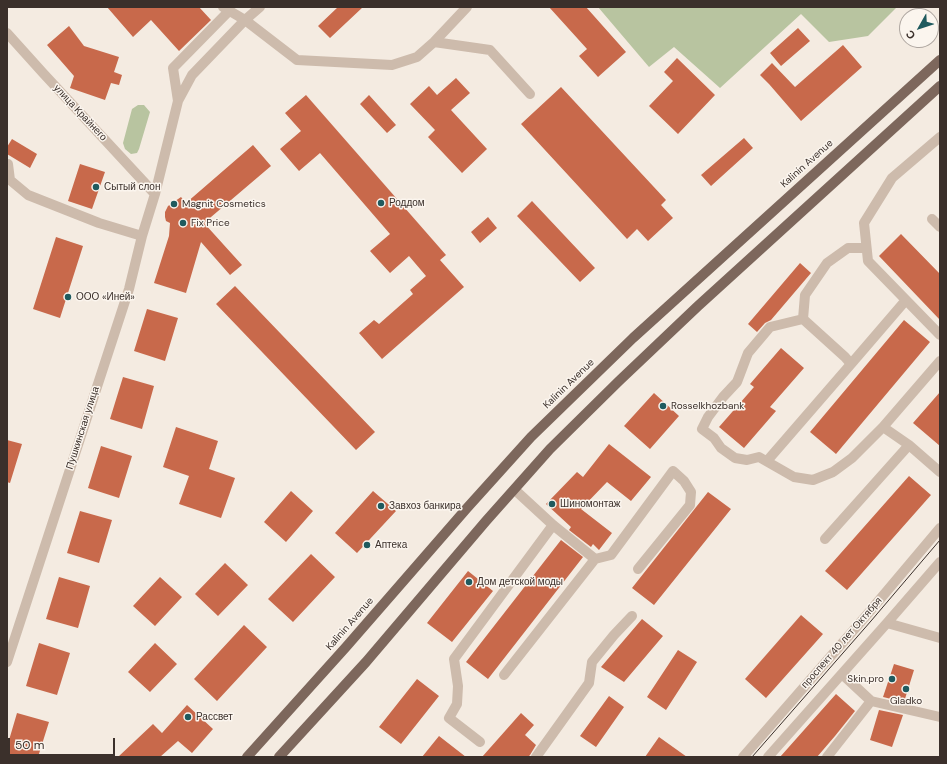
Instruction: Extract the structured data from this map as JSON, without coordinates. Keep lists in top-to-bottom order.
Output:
{
  "streets": {
    "main road": ["Kalinin Avenue"],
    "street": ["улица Крайнего", "Пушкинская улица", "проспект 40 лет Октября"]
  },
  "crossings": [
    ["улица Крайнего", "Пушкинская улица"]
  ],
  "places": [
    "Сытый слон",
    "Роддом",
    "Magnit Cosmetics",
    "Fix Price",
    "ООО «Иней»",
    "Rosselkhozbank",
    "Шиномонтаж",
    "Завхоз банкира",
    "Аптека",
    "Дом детской моды",
    "Skin.pro",
    "Gladko",
    "Рассвет"
  ],
  "scale_bar": "50 m",
  "north": "bottom left"
}
